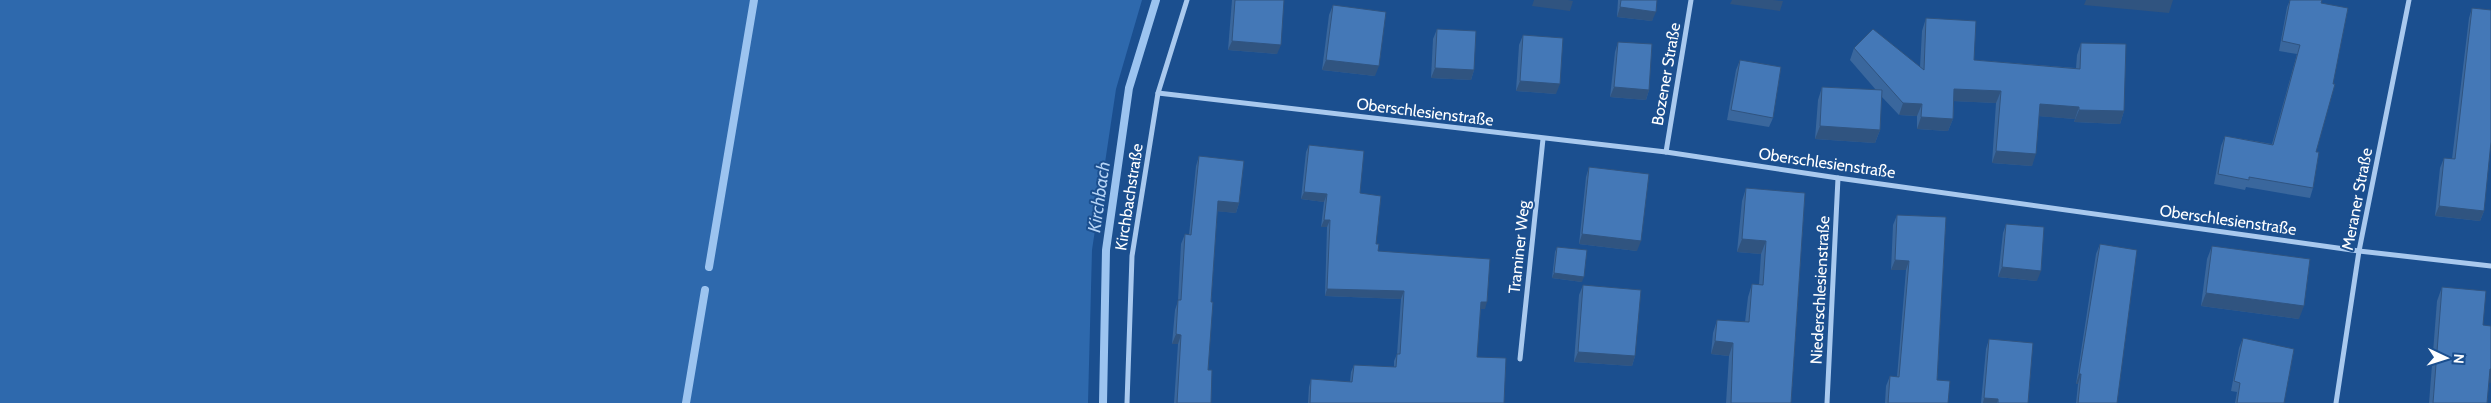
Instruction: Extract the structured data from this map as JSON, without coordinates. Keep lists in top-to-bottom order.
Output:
{
  "streets": {
    "street": [
      "Bozener Straße",
      "Oberschlesienstraße",
      "Kirchbachstraße",
      "Meraner Straße",
      "Traminer Weg",
      "Niederschlesienstraße"
    ]
  },
  "crossings": [
    ["Bozener Straße", "Oberschlesienstraße"],
    ["Oberschlesienstraße", "Kirchbachstraße"],
    ["Oberschlesienstraße", "Meraner Straße"],
    ["Oberschlesienstraße", "Traminer Weg"],
    ["Oberschlesienstraße", "Niederschlesienstraße"]
  ],
  "water": ["Kirchbach"],
  "north": "right"
}
